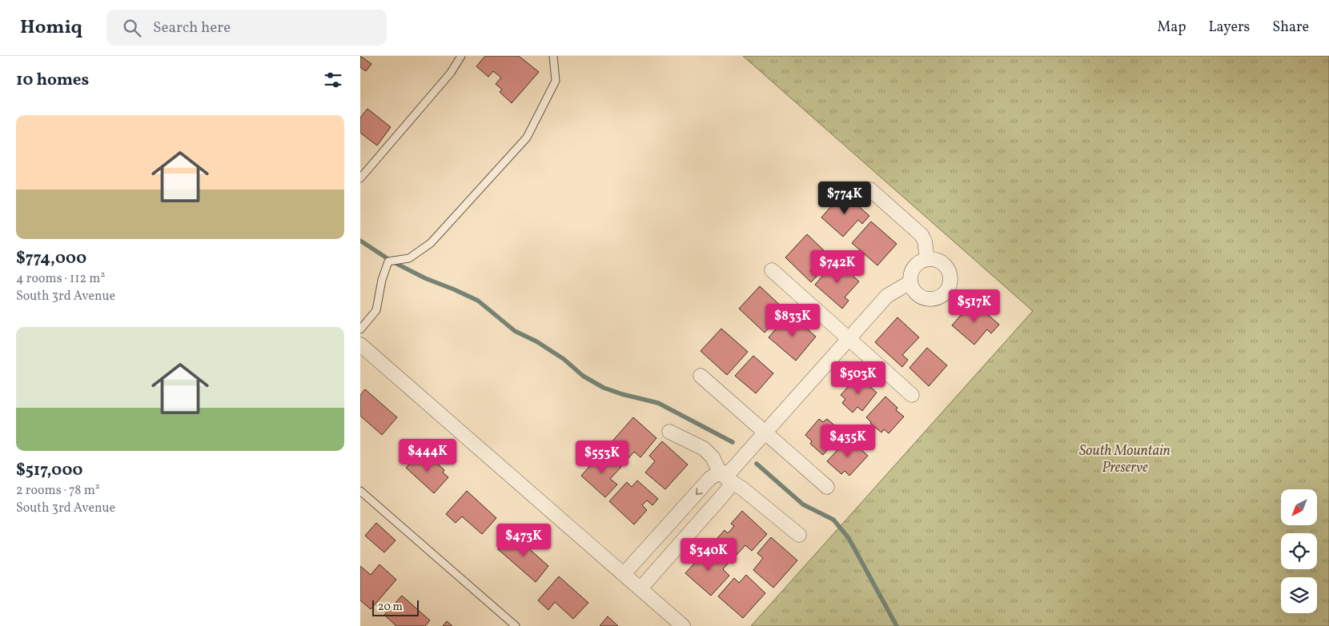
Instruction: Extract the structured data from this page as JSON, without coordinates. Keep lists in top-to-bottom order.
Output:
{
  "parks": ["South Mountain Preserve"],
  "scale_bar": "20 m",
  "north": "bottom left",
  "page": {
    "header": "Homiq",
    "search": "Search here",
    "nav": ["Map", "Layers", "Share"],
    "heading": "10 homes",
    "list": [
      {
        "name": "$774,000",
        "note": "4 rooms · 112 m² · South 3rd Avenue"
      },
      {
        "name": "$517,000",
        "note": "2 rooms · 78 m² · South 3rd Avenue"
      }
    ],
    "price": [
      "$774K",
      "$742K",
      "$517K",
      "$833K",
      "$503K",
      "$435K",
      "$444K",
      "$553K",
      "$473K",
      "$340K"
    ],
    "scale": "20 m"
  }
}
